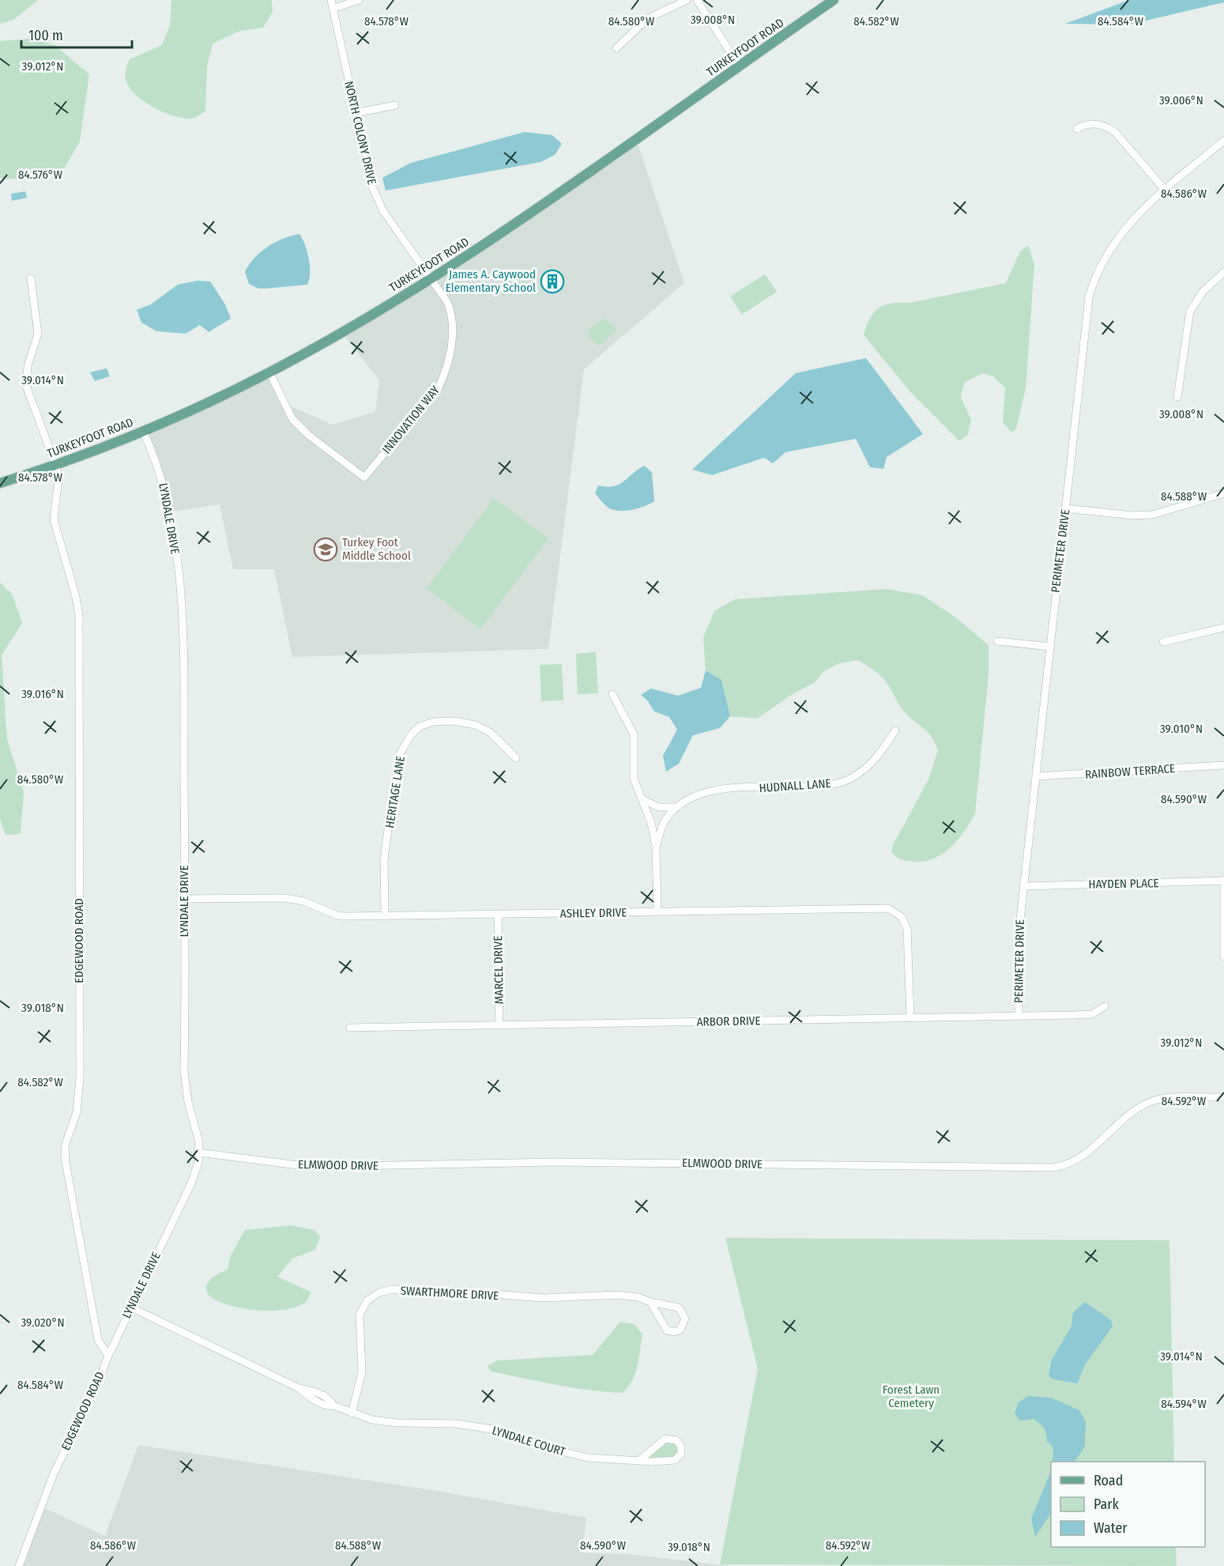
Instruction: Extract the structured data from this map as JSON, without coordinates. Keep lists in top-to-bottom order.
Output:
{
  "streets": {
    "main road": ["TURKEYFOOT ROAD"],
    "street": [
      "NORTH COLONY DRIVE",
      "INNOVATION WAY",
      "LYNDALE DRIVE",
      "PERIMETER DRIVE",
      "RAINBOW TERRACE",
      "HUDNALL LANE",
      "HERITAGE LANE",
      "HAYDEN PLACE",
      "ASHLEY DRIVE",
      "EDGEWOOD ROAD",
      "MARCEL DRIVE",
      "ARBOR DRIVE",
      "ELMWOOD DRIVE",
      "SWARTHMORE DRIVE",
      "LYNDALE COURT"
    ]
  },
  "crossings": [
    ["TURKEYFOOT ROAD", "NORTH COLONY DRIVE"],
    ["TURKEYFOOT ROAD", "INNOVATION WAY"],
    ["TURKEYFOOT ROAD", "LYNDALE DRIVE"],
    ["TURKEYFOOT ROAD", "EDGEWOOD ROAD"],
    ["NORTH COLONY DRIVE", "INNOVATION WAY"],
    ["LYNDALE DRIVE", "ASHLEY DRIVE"],
    ["LYNDALE DRIVE", "EDGEWOOD ROAD"],
    ["LYNDALE DRIVE", "ELMWOOD DRIVE"],
    ["LYNDALE DRIVE", "LYNDALE COURT"],
    ["PERIMETER DRIVE", "RAINBOW TERRACE"],
    ["PERIMETER DRIVE", "HAYDEN PLACE"],
    ["PERIMETER DRIVE", "ARBOR DRIVE"],
    ["HUDNALL LANE", "ASHLEY DRIVE"],
    ["HERITAGE LANE", "ASHLEY DRIVE"],
    ["ASHLEY DRIVE", "MARCEL DRIVE"],
    ["ASHLEY DRIVE", "ARBOR DRIVE"],
    ["MARCEL DRIVE", "ARBOR DRIVE"],
    ["SWARTHMORE DRIVE", "LYNDALE COURT"]
  ],
  "parks": ["Forest Lawn Cemetery"],
  "places": {
    "building": ["James A. Caywood Elementary School"],
    "school or university": ["Turkey Foot Middle School"]
  },
  "legend": ["Road", "Park", "Water"],
  "scale_bar": "100 m",
  "coordinates": [
    "39.008°N",
    "84.578°W",
    "84.580°W",
    "84.582°W",
    "84.584°W",
    "39.012°N",
    "39.006°N",
    "84.576°W",
    "84.586°W",
    "39.014°N",
    "84.588°W",
    "39.016°N",
    "39.010°N",
    "84.590°W",
    "39.018°N",
    "84.592°W",
    "39.020°N",
    "84.594°W"
  ]
}
